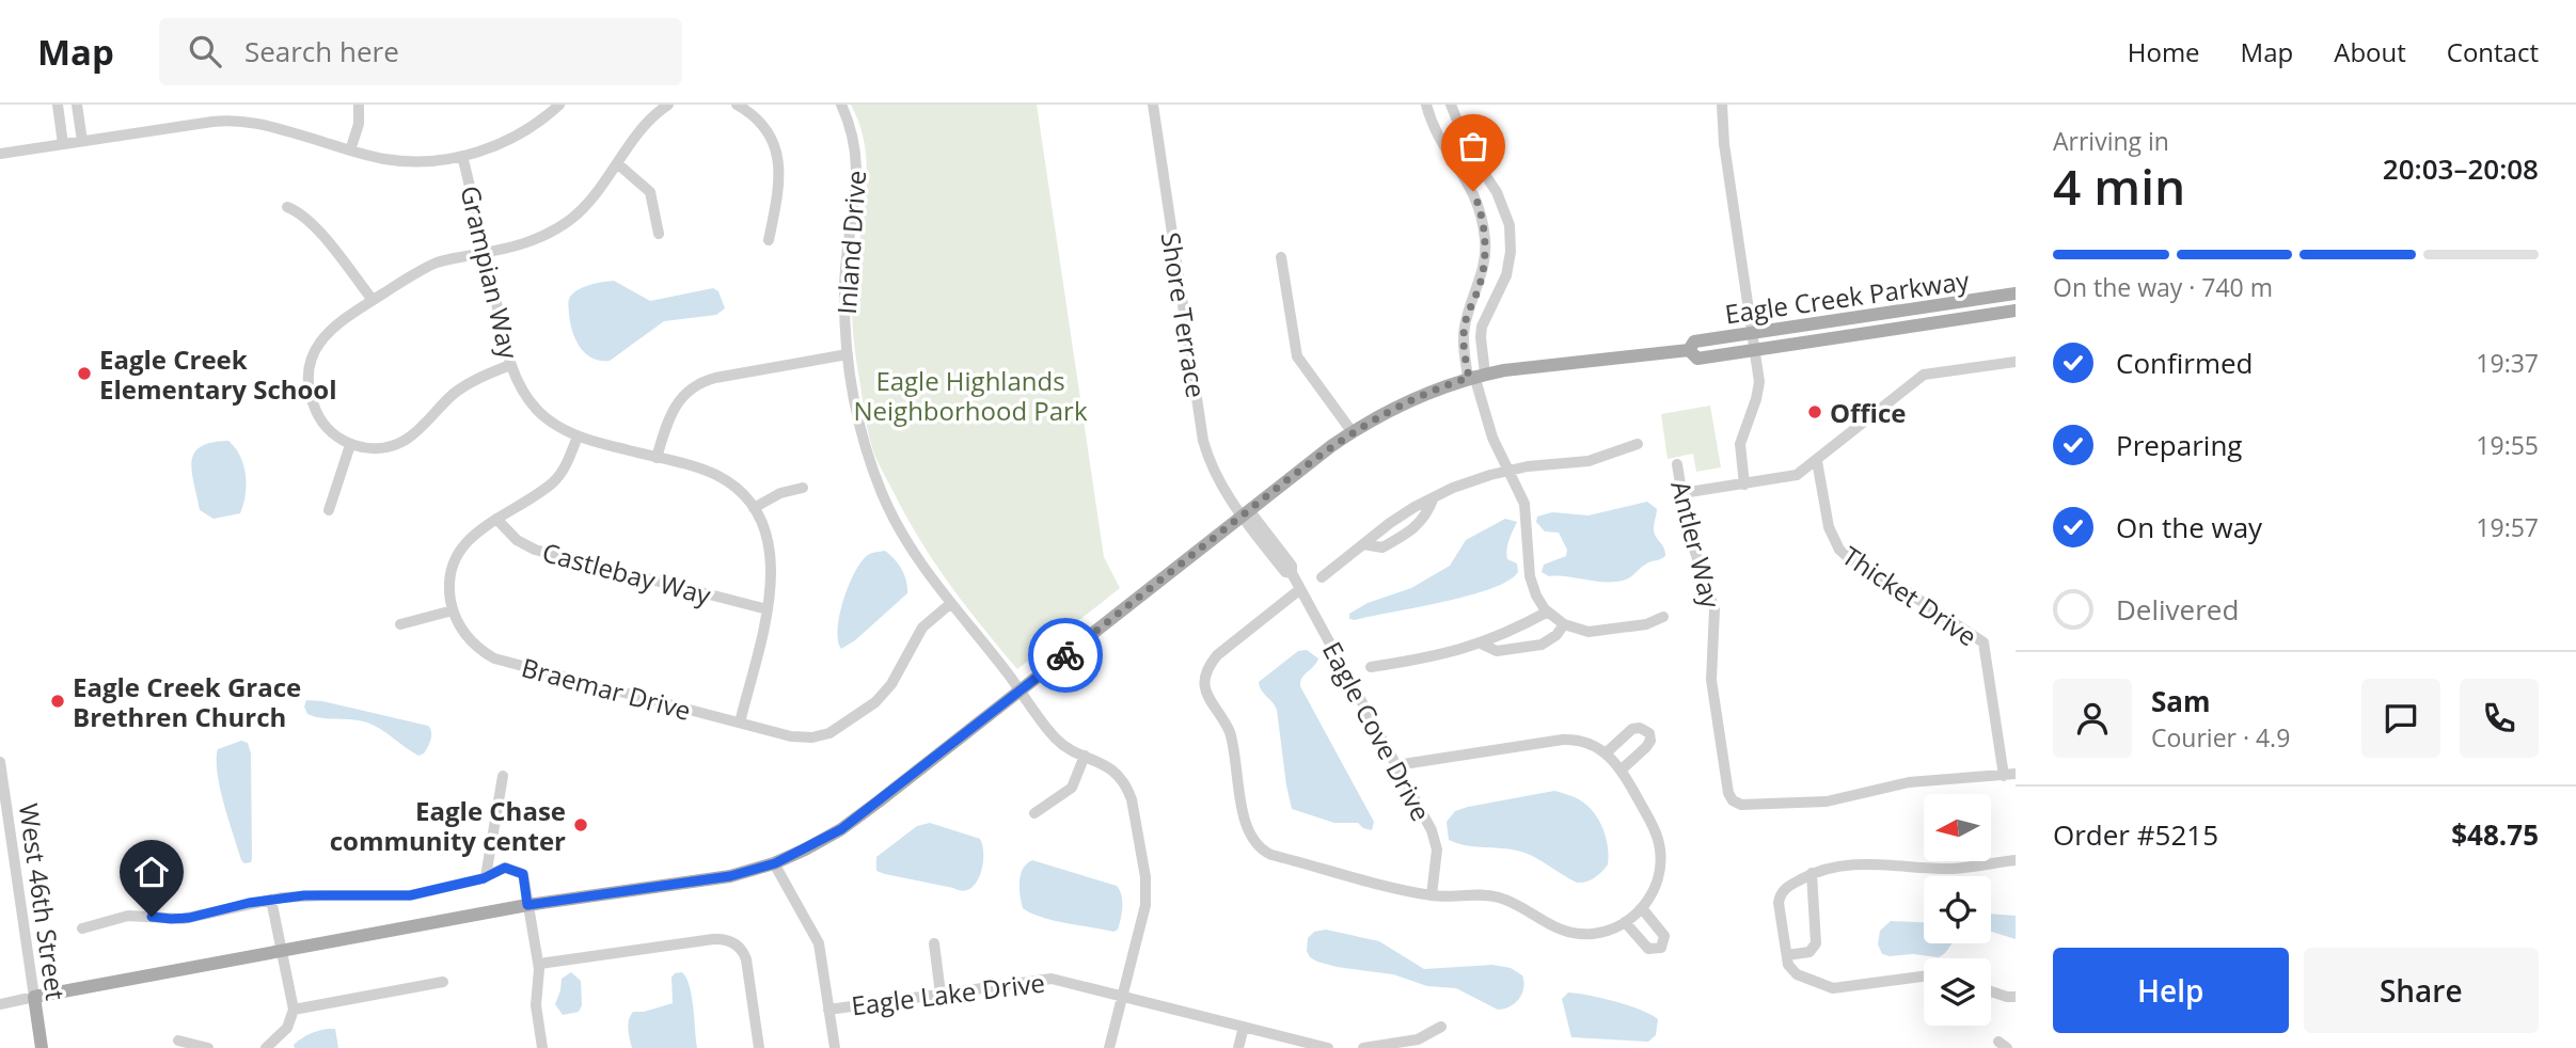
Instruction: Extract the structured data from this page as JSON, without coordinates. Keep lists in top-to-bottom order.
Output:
{
  "streets": {
    "main road": ["Eagle Creek Parkway", "West 46th Street"],
    "street": [
      "Inland Drive",
      "Grampian Way",
      "Shore Terrace",
      "Antler Way",
      "Castlebay Way",
      "Thicket Drive",
      "Braemar Drive",
      "Eagle Cove Drive",
      "Eagle Lake Drive"
    ]
  },
  "crossings": [
    ["Inland Drive", "Eagle Creek Parkway"],
    ["Inland Drive", "Braemar Drive"],
    ["Inland Drive", "Eagle Lake Drive"],
    ["Grampian Way", "Castlebay Way"],
    ["Grampian Way", "Braemar Drive"],
    ["Eagle Creek Parkway", "Shore Terrace"],
    ["Eagle Creek Parkway", "Eagle Cove Drive"],
    ["Eagle Creek Parkway", "West 46th Street"],
    ["Shore Terrace", "Eagle Cove Drive"],
    ["Antler Way", "Thicket Drive"]
  ],
  "parks": ["Eagle Highlands Neighborhood Park"],
  "places": [
    "Eagle Creek Elementary School",
    "Office",
    "Eagle Creek Grace Brethren Church",
    "Eagle Chase community center"
  ],
  "north": "left",
  "page": {
    "header": "Map",
    "search": "Search here",
    "nav": [
      "Home",
      "Map",
      "About",
      "Contact"
    ],
    "heading": ["4 min", "Arriving in", "20:03–20:08"],
    "panel": [
      "Sam",
      "Courier · 4.9",
      "Order #5215",
      "$48.75"
    ],
    "bar": "On the way · 740 m",
    "list": [
      ["Confirmed", "19:37"],
      ["Preparing", "19:55"],
      ["On the way", "19:57"],
      "Delivered"
    ],
    "buttons": ["Help", "Share"]
  }
}
